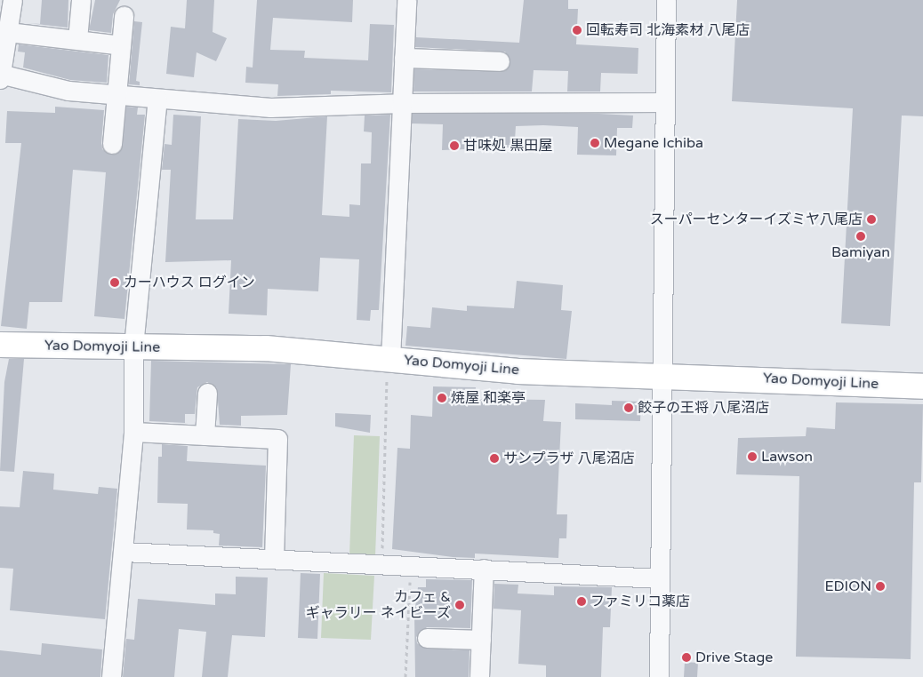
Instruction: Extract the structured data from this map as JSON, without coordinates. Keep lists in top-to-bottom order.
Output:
{
  "streets": {
    "main road": ["Yao Domyoji Line"]
  },
  "places": [
    "回転寿司 北海素材 八尾店",
    "Megane Ichiba",
    "甘味処 黒田屋",
    "スーパーセンターイズミヤ八尾店",
    "Bamiyan",
    "カーハウス ログイン",
    "焼屋 和楽亭",
    "餃子の王将 八尾沼店",
    "Lawson",
    "サンプラザ 八尾沼店",
    "EDION",
    "ファミリコ薬店",
    "カフェ & ギャラリー ネイビーズ",
    "Drive Stage"
  ]
}
